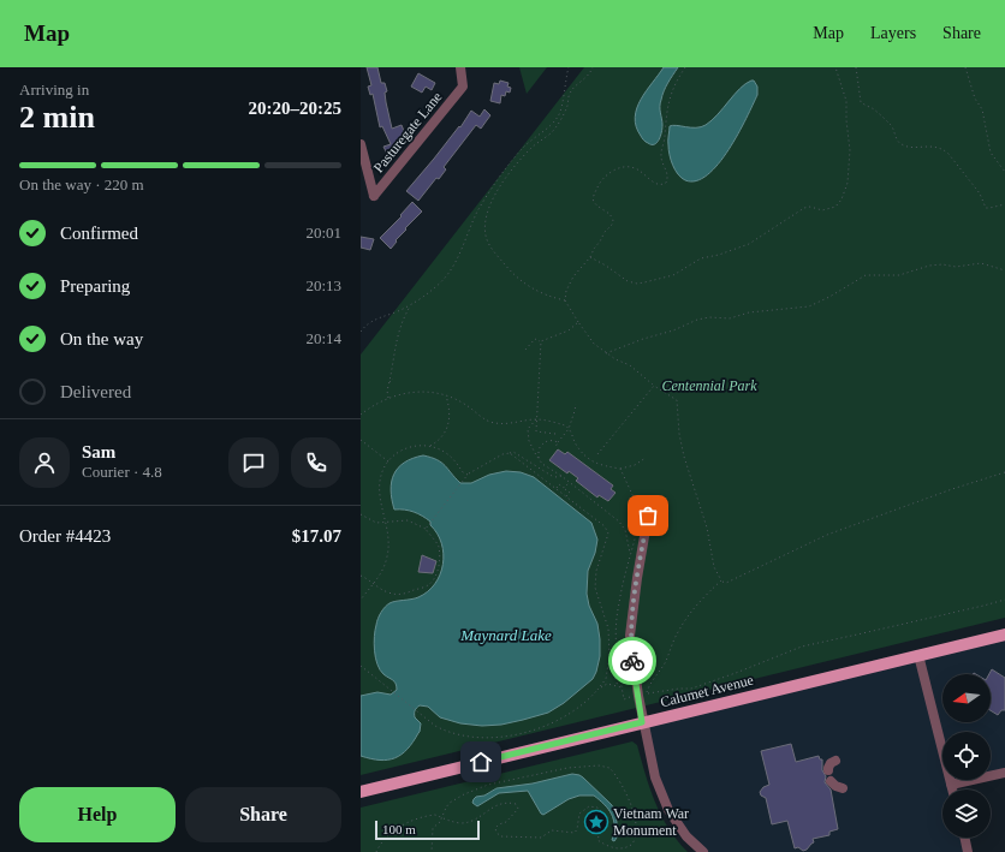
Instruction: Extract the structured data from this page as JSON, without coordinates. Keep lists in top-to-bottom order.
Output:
{
  "streets": {
    "main road": ["Calumet Avenue"],
    "street": ["Pasturegate Lane"]
  },
  "water": ["Maynard Lake"],
  "parks": ["Centennial Park"],
  "places": {
    "place": ["Vietnam War Monument"]
  },
  "scale_bar": "100 m",
  "north": "left",
  "page": {
    "header": "Map",
    "nav": ["Map", "Layers", "Share"],
    "heading": ["2 min", "Arriving in", "20:20–20:25"],
    "panel": [
      "Sam",
      "Courier · 4.8",
      "Order #4423",
      "$17.07"
    ],
    "bar": "On the way · 220 m",
    "list": [
      ["Confirmed", "20:01"],
      ["Preparing", "20:13"],
      ["On the way", "20:14"],
      "Delivered"
    ],
    "buttons": ["Help", "Share"],
    "scale": "100 m"
  }
}
